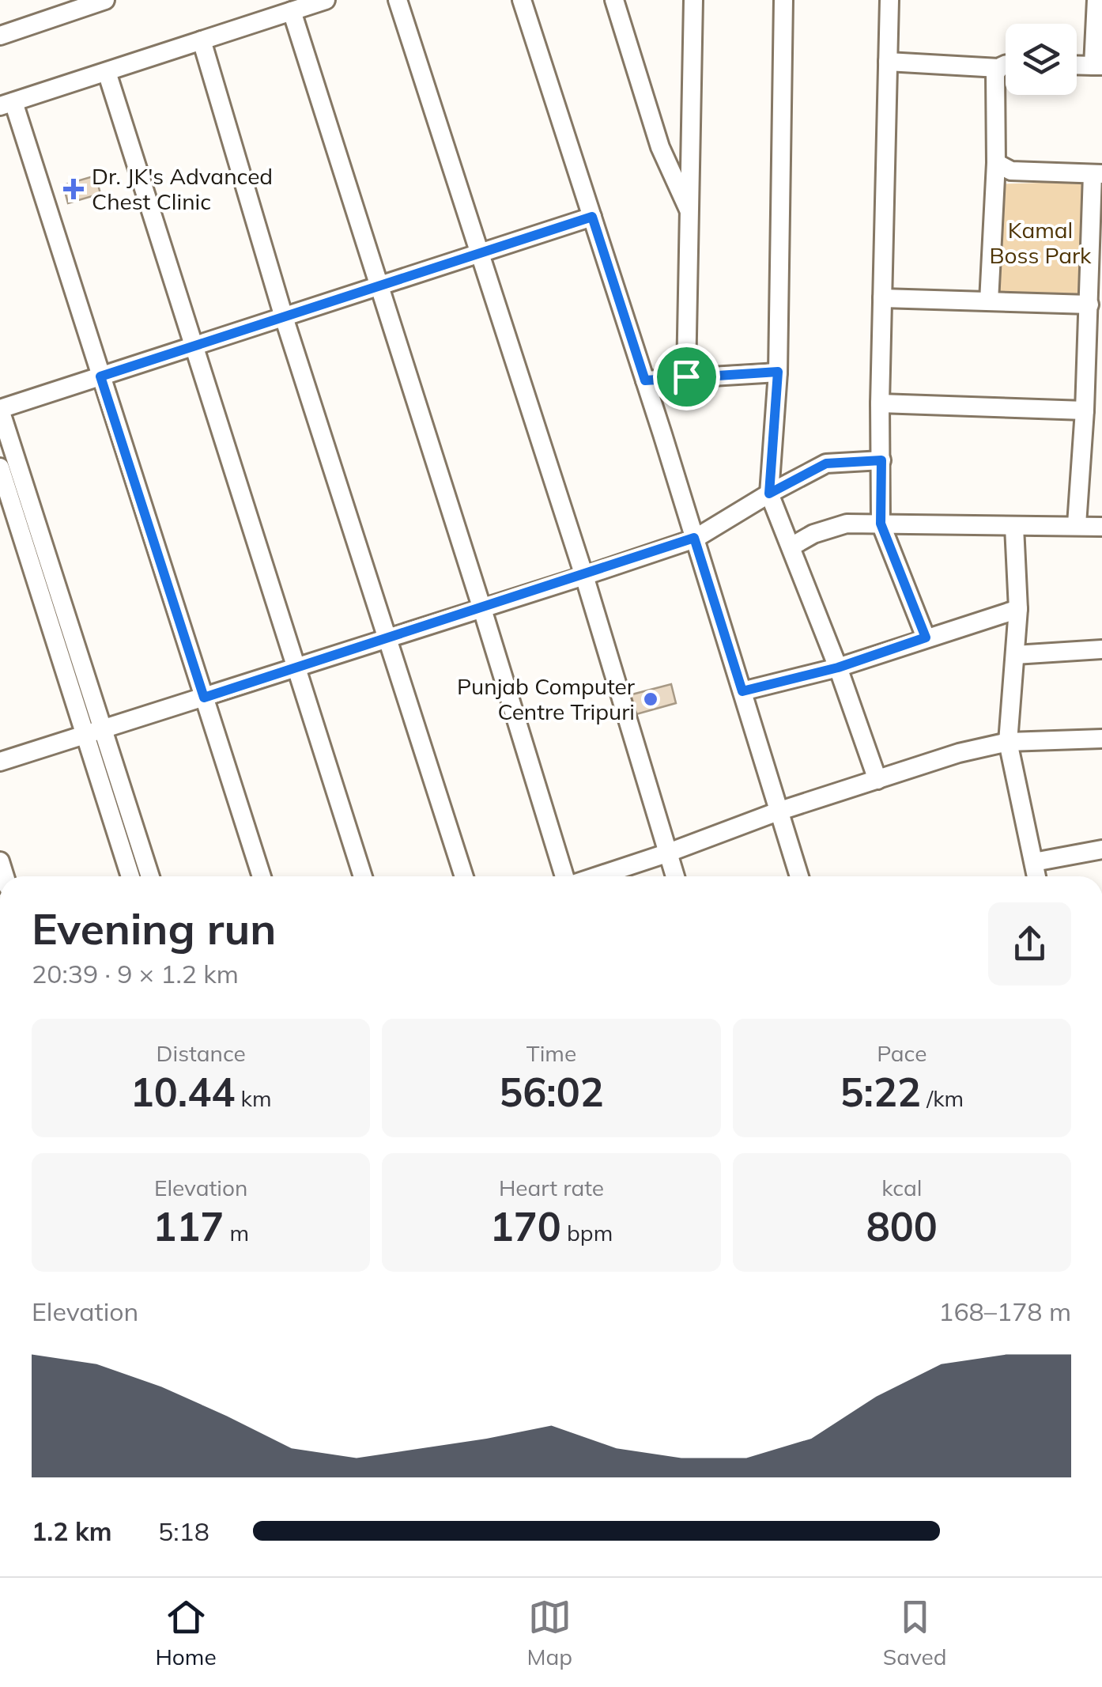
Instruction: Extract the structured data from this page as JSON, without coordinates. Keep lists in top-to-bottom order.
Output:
{
  "parks": ["Kamal Boss Park"],
  "places": {
    "health": ["Dr. JK's Advanced Chest Clinic"],
    "other": ["Punjab Computer Centre Tripuri"]
  },
  "page": {
    "heading": ["Evening run", "20:39 · 9 × 1.2 km"],
    "stats": [
      ["Distance", "10.44 km"],
      ["Time", "56:02"],
      ["Pace", "5:22 /km"],
      ["Elevation", "117 m"],
      ["Heart rate", "170 bpm"],
      ["kcal", "800"]
    ],
    "chart": ["Elevation", "168–178 m"],
    "list": [
      {
        "name": "1.2 km",
        "note": "5:18"
      }
    ],
    "tabs": ["Home", "Map", "Saved"]
  }
}
